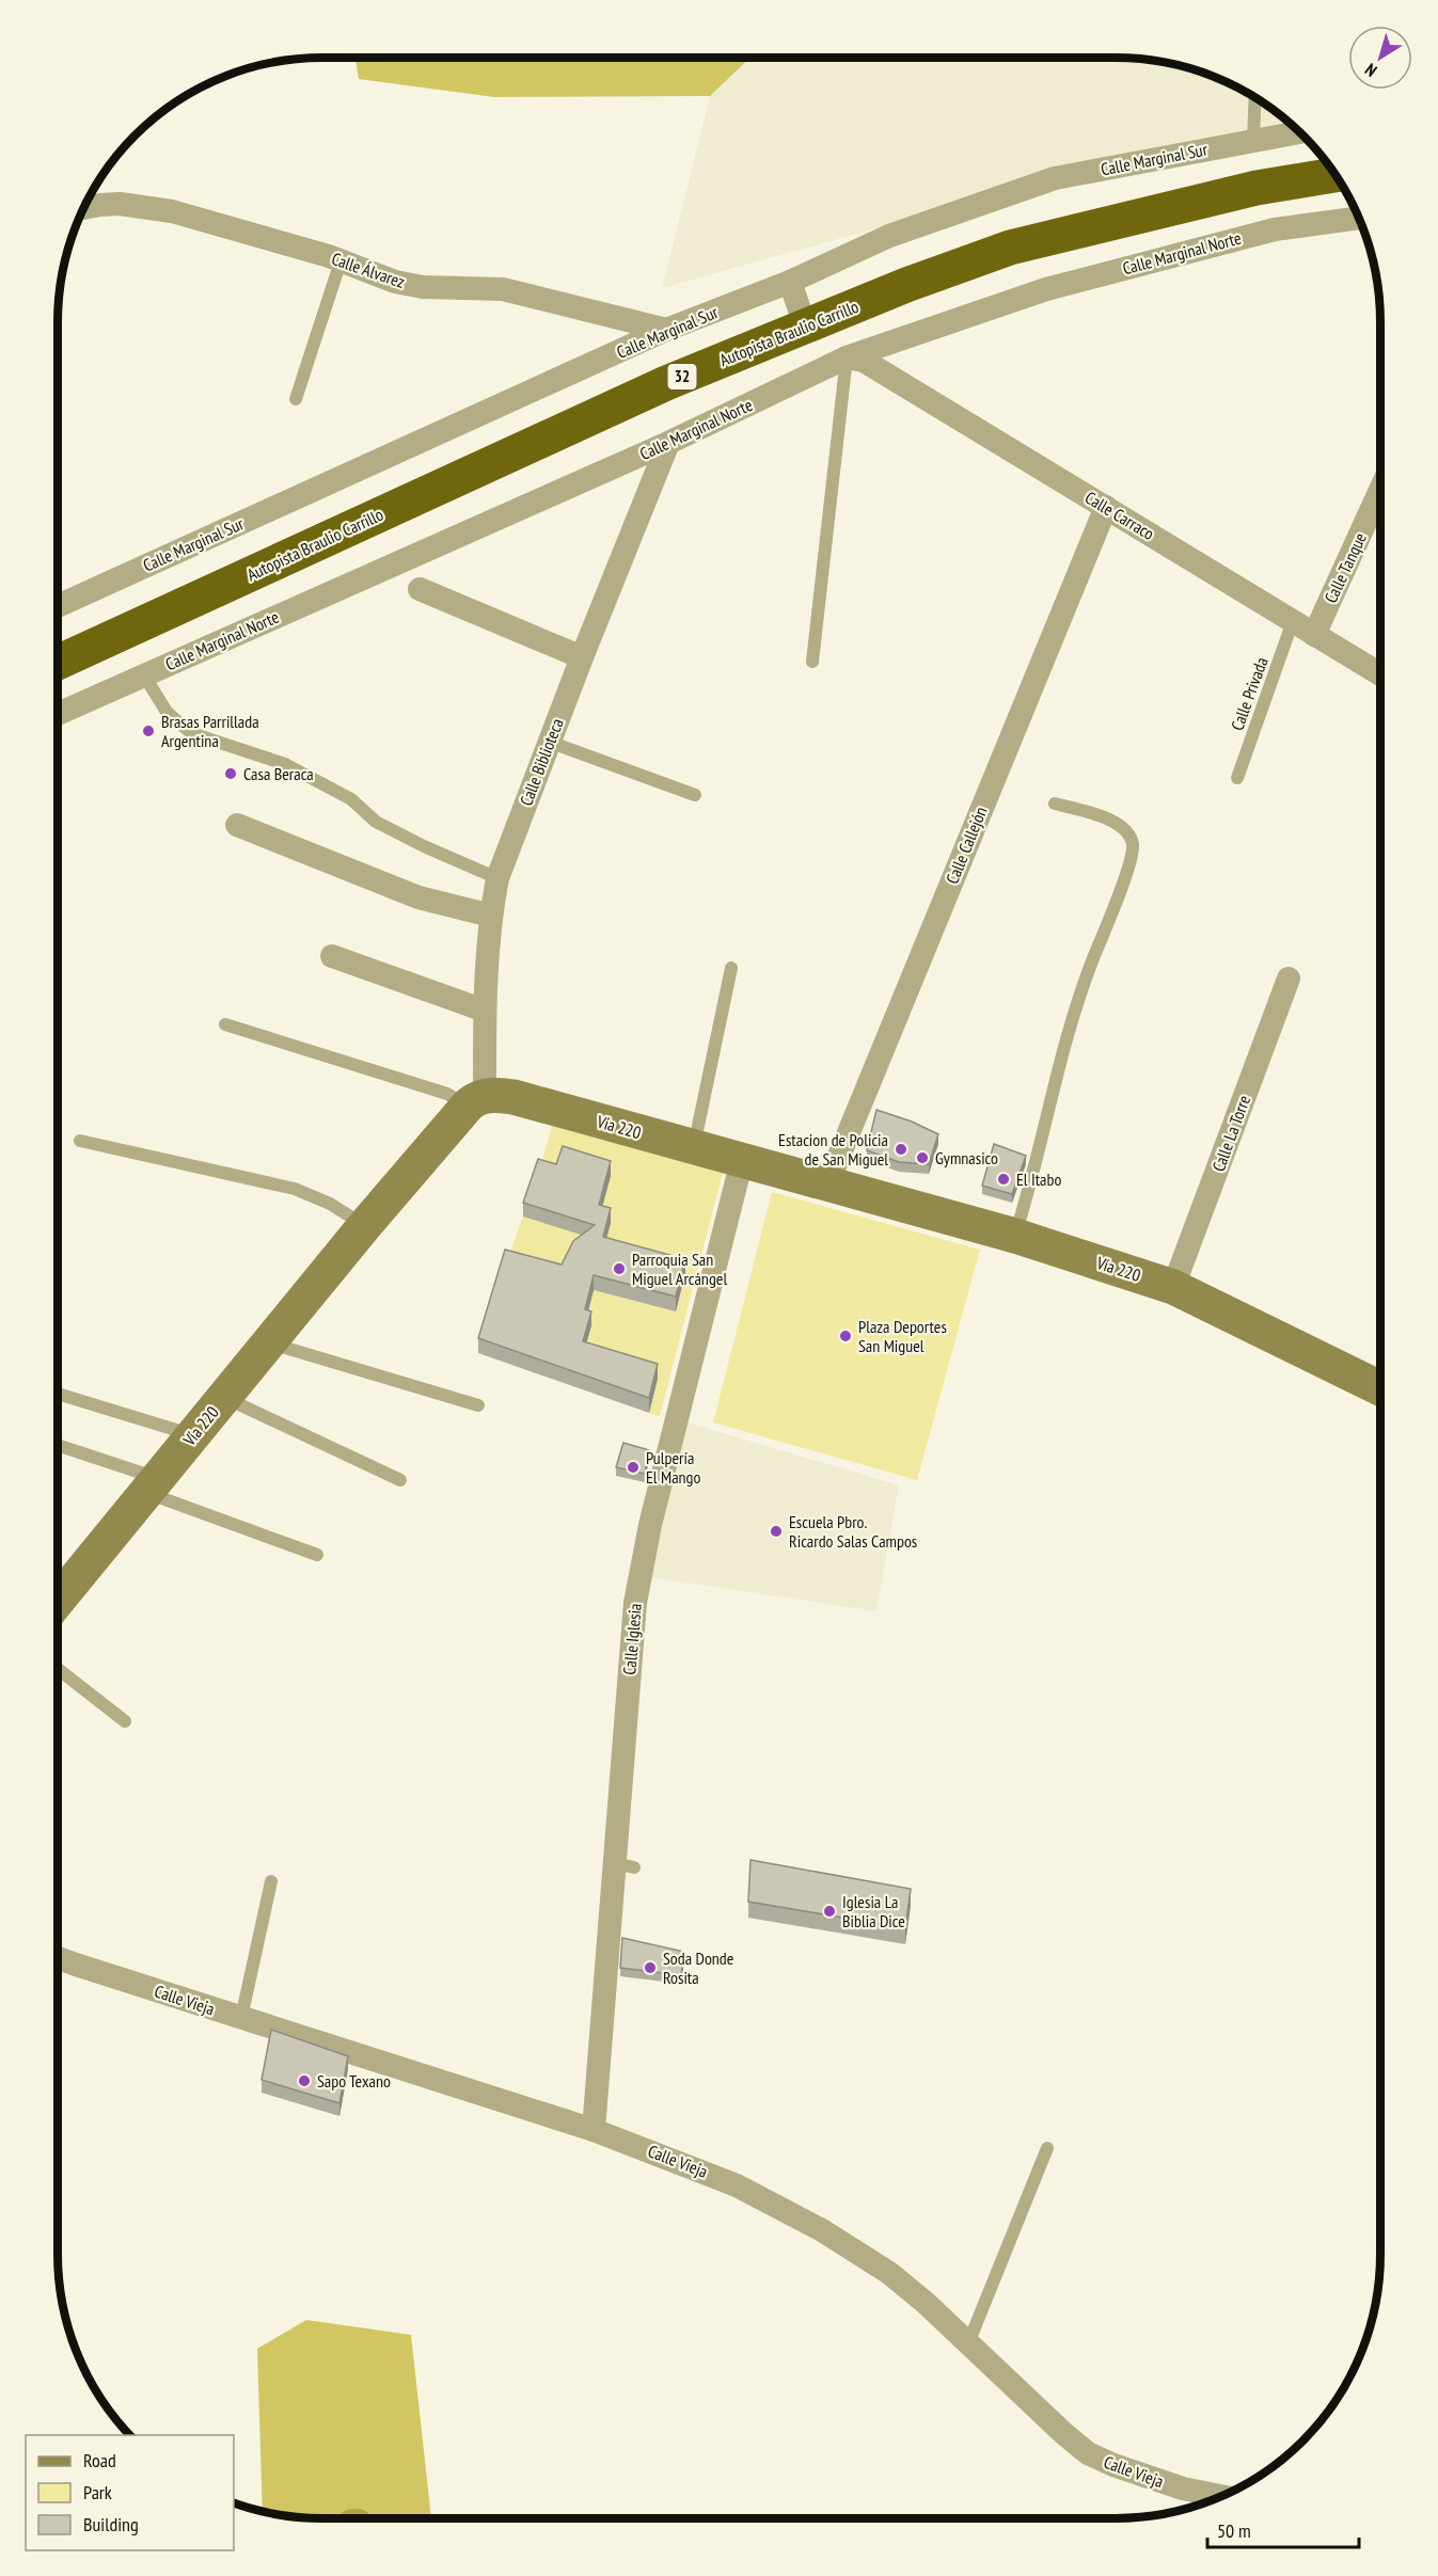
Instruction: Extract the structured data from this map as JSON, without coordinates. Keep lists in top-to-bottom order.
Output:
{
  "streets": {
    "highway": ["Autopista Braulio Carrillo", "32"],
    "main road": ["Vía 220"],
    "street": [
      "Calle Marginal Sur",
      "Calle Marginal Norte",
      "Calle Álvarez",
      "Calle Carraco",
      "Calle Tanque",
      "Calle Biblioteca",
      "Calle Callejón",
      "Calle La Torre",
      "Calle Iglesia",
      "Calle Vieja"
    ],
    "lane": ["Calle Privada"]
  },
  "crossings": [
    ["Calle Marginal Sur", "Calle Álvarez"],
    ["Calle Marginal Norte", "Calle Carraco"],
    ["Calle Marginal Norte", "Calle Biblioteca"],
    ["Calle Carraco", "Calle Tanque"],
    ["Calle Carraco", "Calle Privada"],
    ["Calle Carraco", "Calle Callejón"],
    ["Calle Biblioteca", "Vía 220"],
    ["Calle Callejón", "Vía 220"],
    ["Vía 220", "Calle La Torre"],
    ["Vía 220", "Calle Iglesia"],
    ["Calle Iglesia", "Calle Vieja"]
  ],
  "places": [
    "Brasas Parrillada Argentina",
    "Casa Beraca",
    "Estacion de Policia de San Miguel",
    "Gymnasico",
    "El Itabo",
    "Parroquia San Miguel Arcángel",
    "Plaza Deportes San Miguel",
    "Pulpería El Mango",
    "Escuela Pbro. Ricardo Salas Campos",
    "Iglesia La Biblia Dice",
    "Soda Donde Rosita",
    "Sapo Texano"
  ],
  "legend": ["Road", "Park", "Building"],
  "scale_bar": "50 m",
  "north": "bottom left"
}
